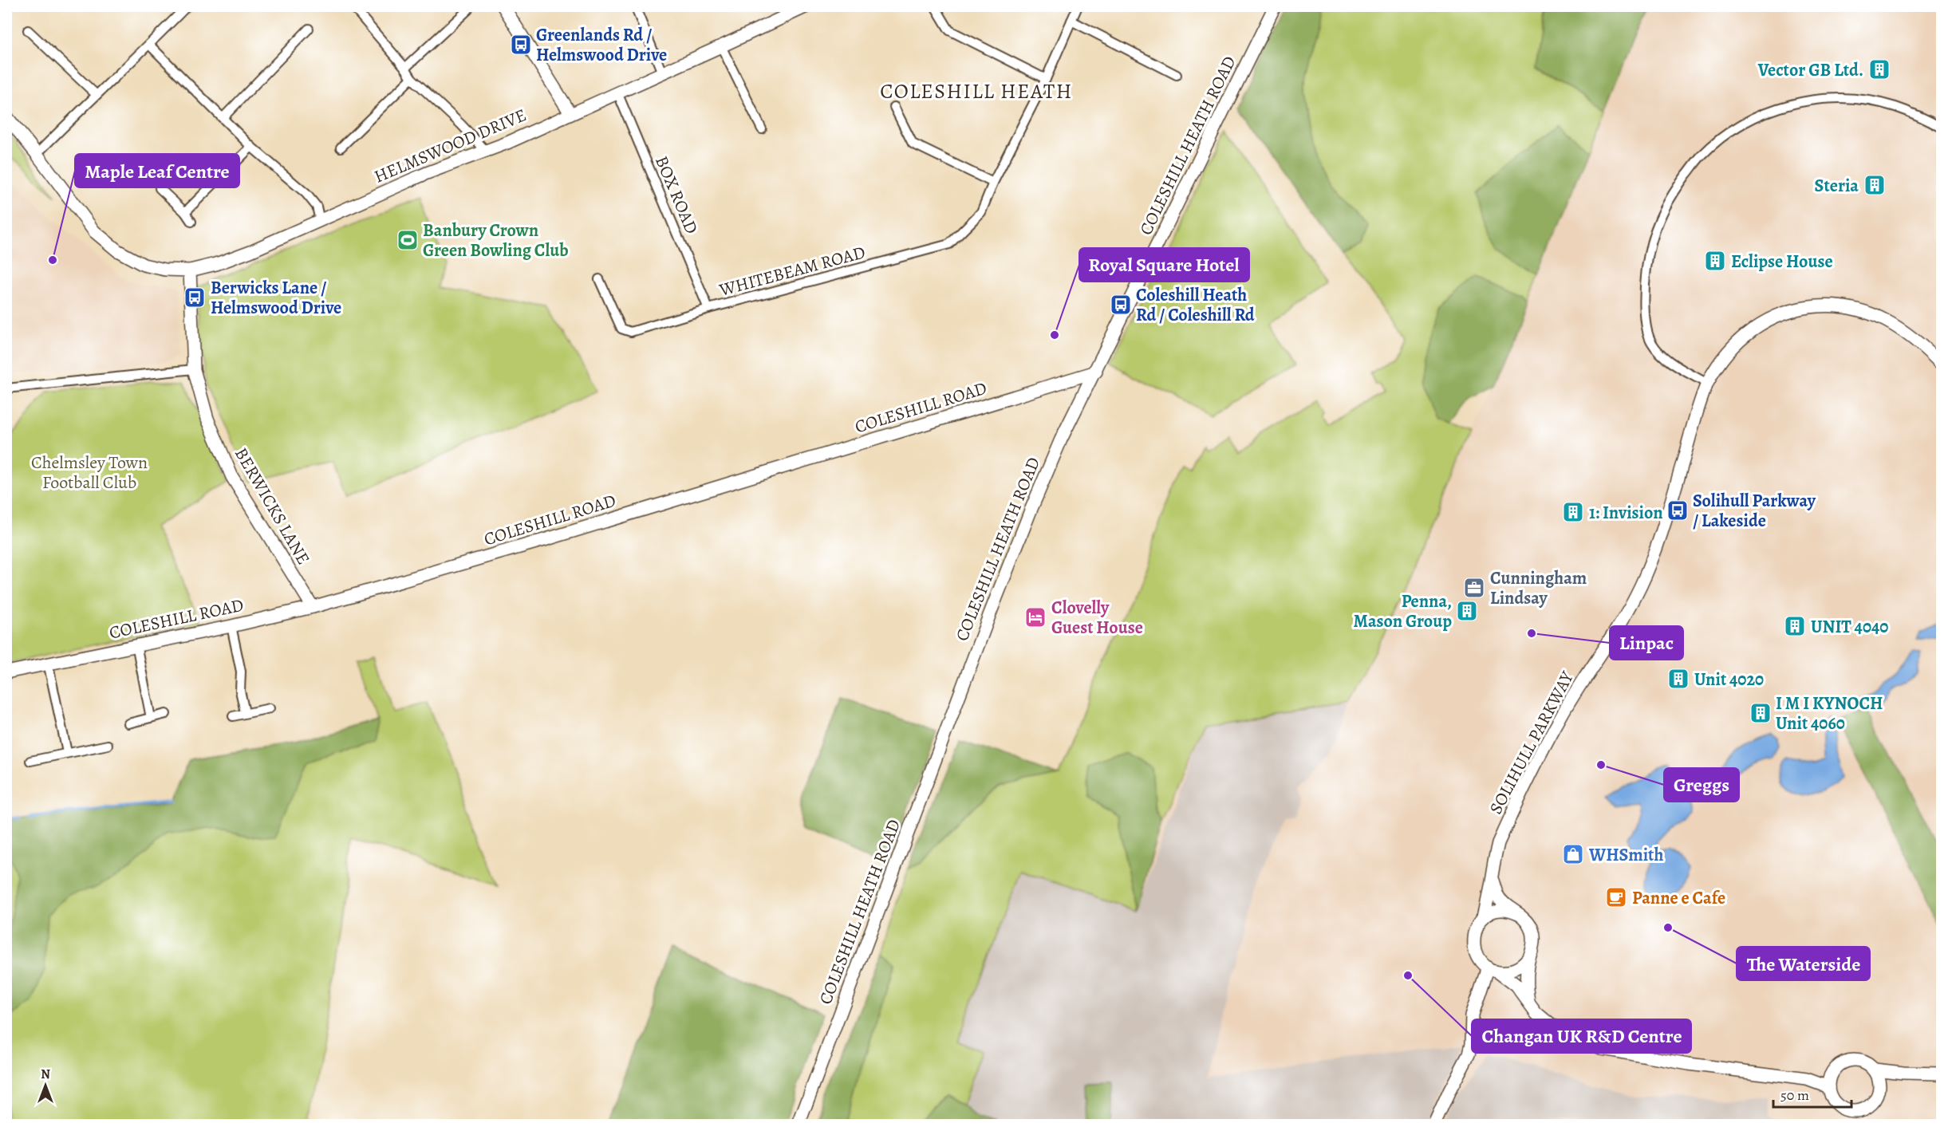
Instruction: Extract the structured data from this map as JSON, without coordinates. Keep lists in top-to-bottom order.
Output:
{
  "streets": {
    "street": [
      "HELMSWOOD DRIVE",
      "COLESHILL HEATH ROAD",
      "BOX ROAD",
      "WHITEBEAM ROAD",
      "COLESHILL ROAD",
      "BERWICKS LANE",
      "SOLIHULL PARKWAY"
    ]
  },
  "crossings": [
    ["HELMSWOOD DRIVE", "BOX ROAD"],
    ["HELMSWOOD DRIVE", "BERWICKS LANE"],
    ["COLESHILL HEATH ROAD", "COLESHILL ROAD"],
    ["BOX ROAD", "WHITEBEAM ROAD"],
    ["COLESHILL ROAD", "BERWICKS LANE"]
  ],
  "districts": ["COLESHILL HEATH"],
  "parks": ["Chelmsley Town Football Club"],
  "places": {
    "bus stop": [
      "Greenlands Rd / Helmswood Drive",
      "Berwicks Lane / Helmswood Drive",
      "Coleshill Heath Rd / Coleshill Rd",
      "Solihull Parkway / Lakeside"
    ],
    "building": [
      "Vector GB Ltd.",
      "Steria",
      "Eclipse House",
      "1: Invision",
      "Penna, Mason Group",
      "UNIT 4040",
      "Unit 4020",
      "I M I KYNOCH Unit 4060"
    ],
    "sports": ["Banbury Crown Green Bowling Club"],
    "other": [
      "Maple Leaf Centre",
      "Royal Square Hotel",
      "Linpac",
      "Greggs",
      "The Waterside",
      "Changan UK R&D Centre"
    ],
    "office": ["Cunningham Lindsay"],
    "hotel": ["Clovelly Guest House"],
    "shop": ["WHSmith"],
    "cafe": ["Panne e Cafe"]
  },
  "scale_bar": "50 m",
  "north": "top"
}
